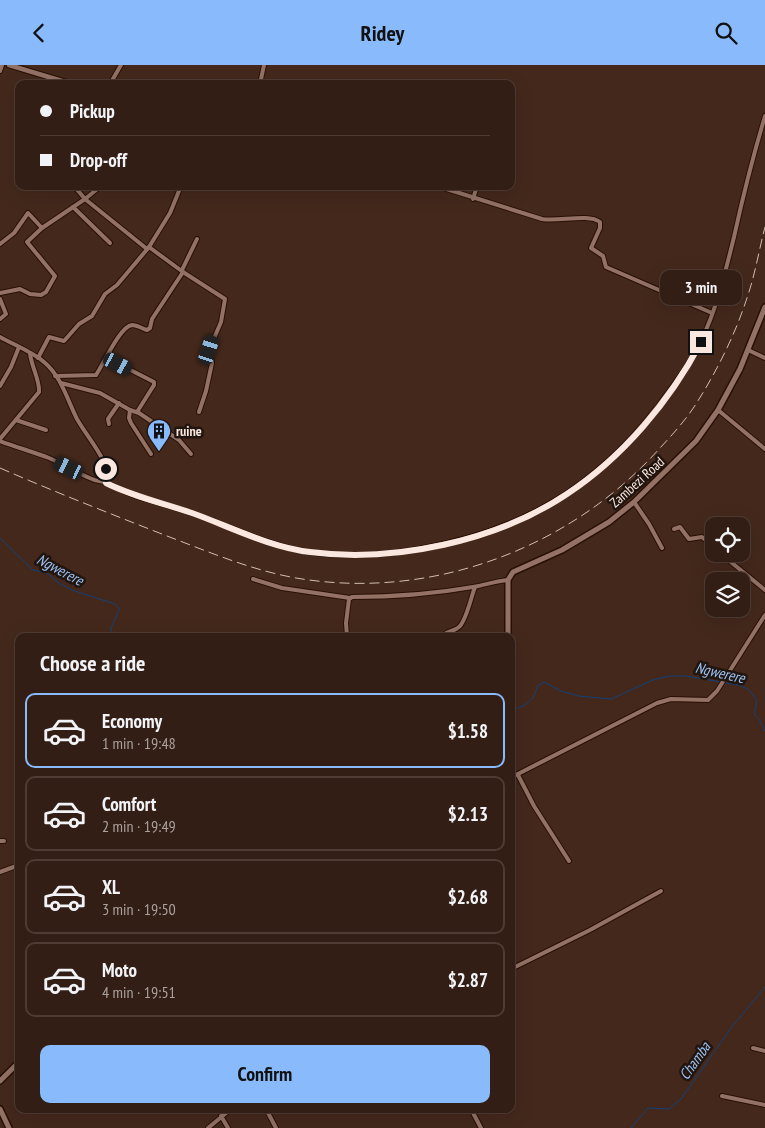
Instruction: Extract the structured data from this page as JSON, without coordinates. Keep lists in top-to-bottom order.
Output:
{
  "streets": {
    "main road": ["Zambezi Road"]
  },
  "water": ["Ngwerere", "Chamba"],
  "places": {
    "building": ["ruine"]
  },
  "page": {
    "header": "Ridey",
    "banner": ["Pickup", "Drop-off"],
    "bubble": "3 min",
    "heading": "Choose a ride",
    "list": [
      {
        "name": "Economy",
        "note": "1 min · 19:48",
        "value": "$1.58"
      },
      {
        "name": "Comfort",
        "note": "2 min · 19:49",
        "value": "$2.13"
      },
      {
        "name": "XL",
        "note": "3 min · 19:50",
        "value": "$2.68"
      },
      {
        "name": "Moto",
        "note": "4 min · 19:51",
        "value": "$2.87"
      }
    ],
    "buttons": "Confirm"
  }
}
